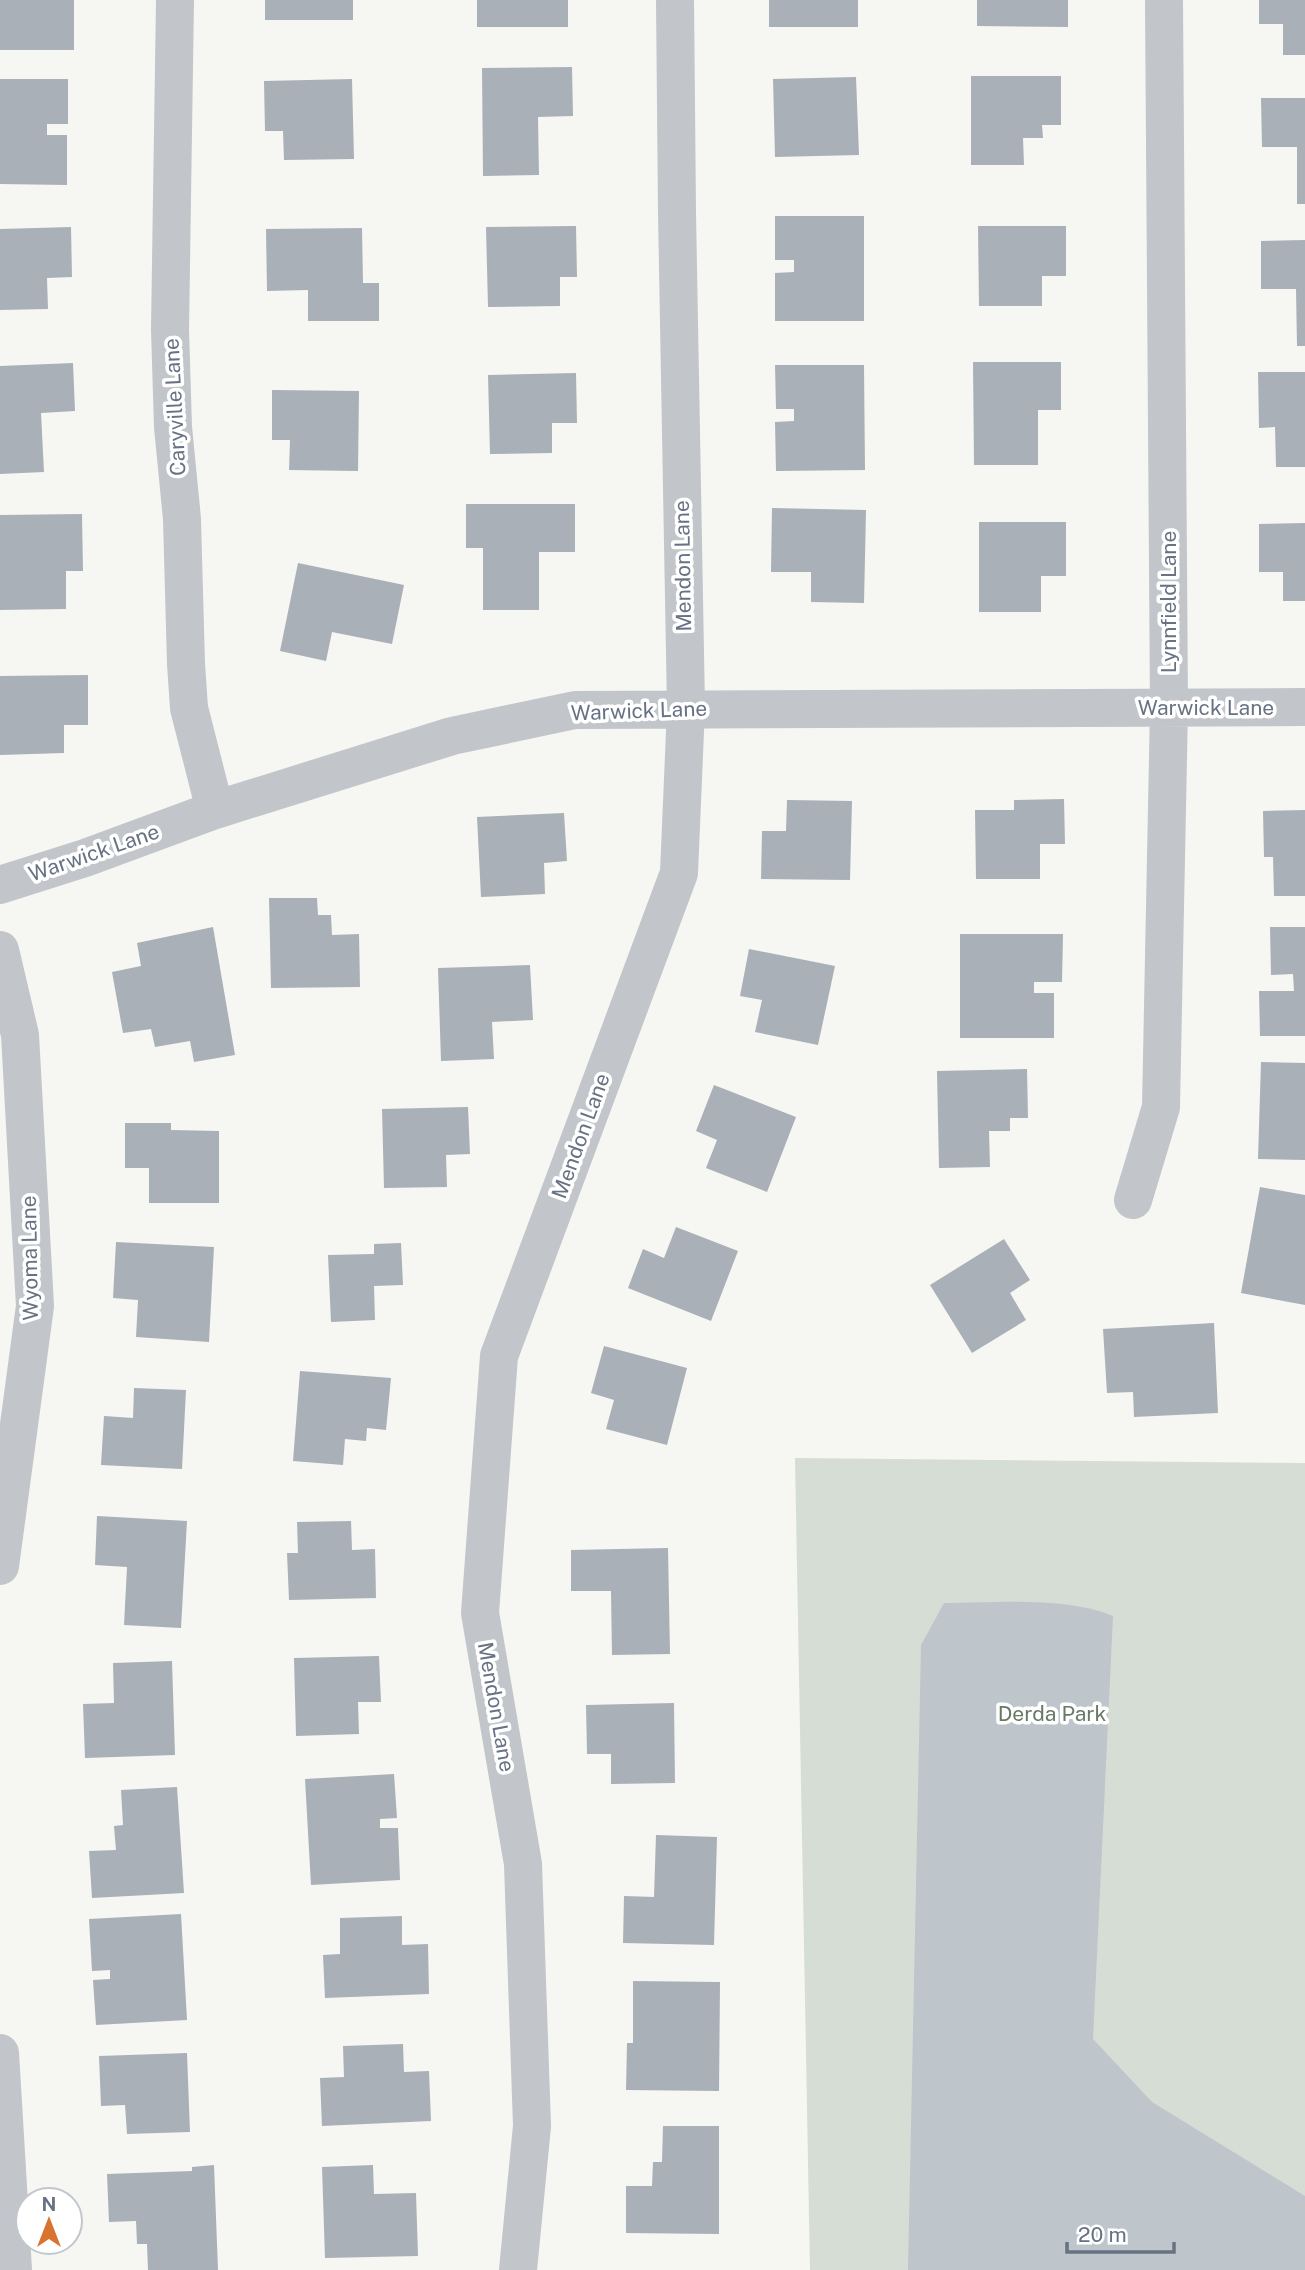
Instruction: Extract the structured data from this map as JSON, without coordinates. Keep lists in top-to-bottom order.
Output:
{
  "streets": {
    "street": [
      "Caryville Lane",
      "Mendon Lane",
      "Lynnfield Lane",
      "Warwick Lane",
      "Wyoma Lane"
    ]
  },
  "crossings": [
    ["Caryville Lane", "Warwick Lane"],
    ["Mendon Lane", "Warwick Lane"],
    ["Lynnfield Lane", "Warwick Lane"]
  ],
  "parks": ["Derda Park"],
  "scale_bar": "20 m",
  "north": "top"
}
